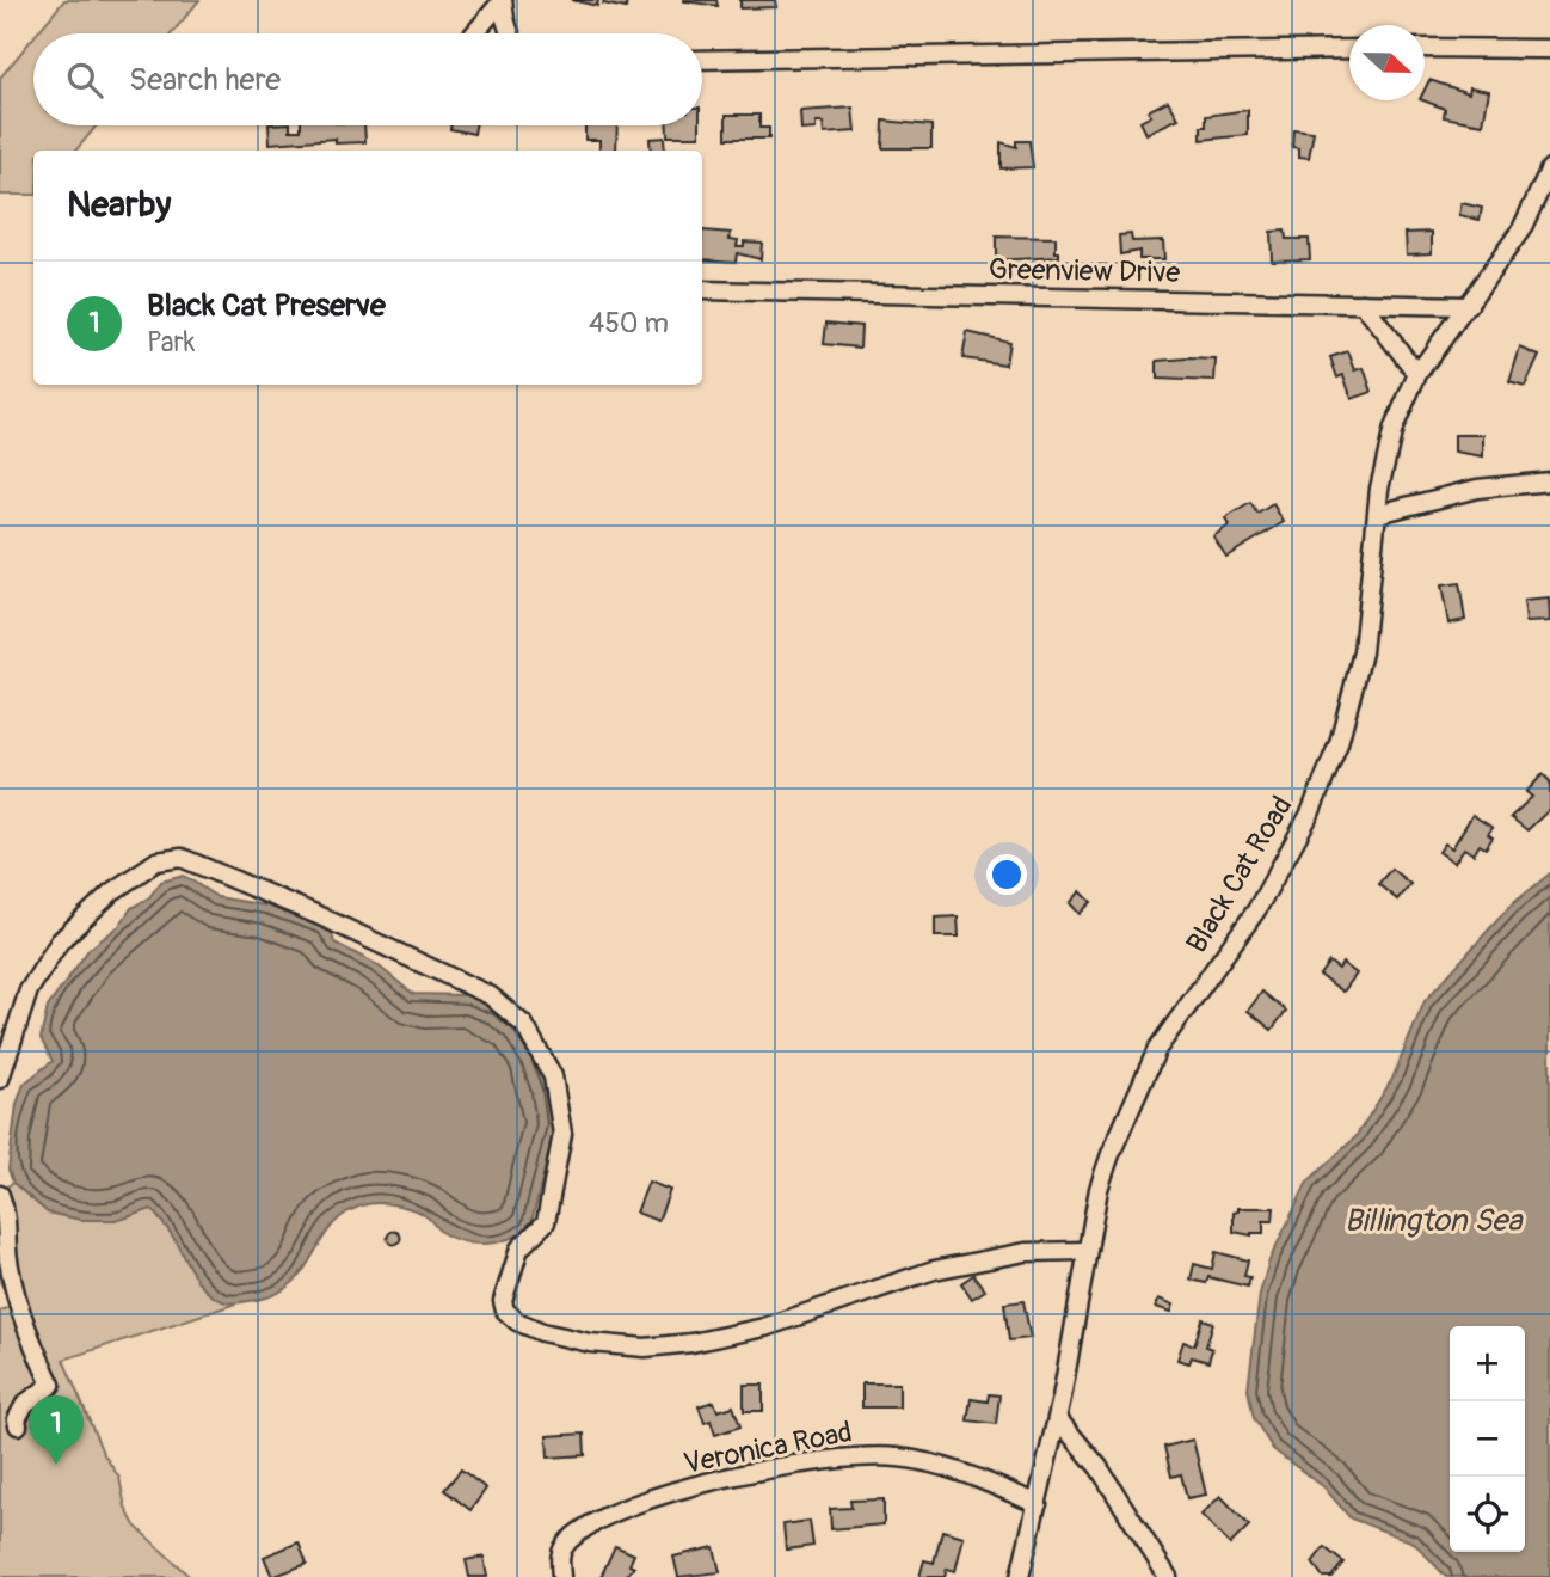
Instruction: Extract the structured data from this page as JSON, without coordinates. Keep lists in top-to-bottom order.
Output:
{
  "streets": {
    "street": ["Greenview Drive", "Black Cat Road", "Veronica Road"]
  },
  "crossings": [
    ["Greenview Drive", "Black Cat Road"],
    ["Black Cat Road", "Veronica Road"]
  ],
  "water": ["Billington Sea"],
  "north": "right",
  "page": {
    "search": "Search here",
    "heading": "Nearby",
    "list": [
      {
        "mark": "1",
        "name": "Black Cat Preserve",
        "note": "Park",
        "value": "450 m"
      }
    ],
    "map_buttons": ["+", "−"],
    "pins": "1"
  }
}
